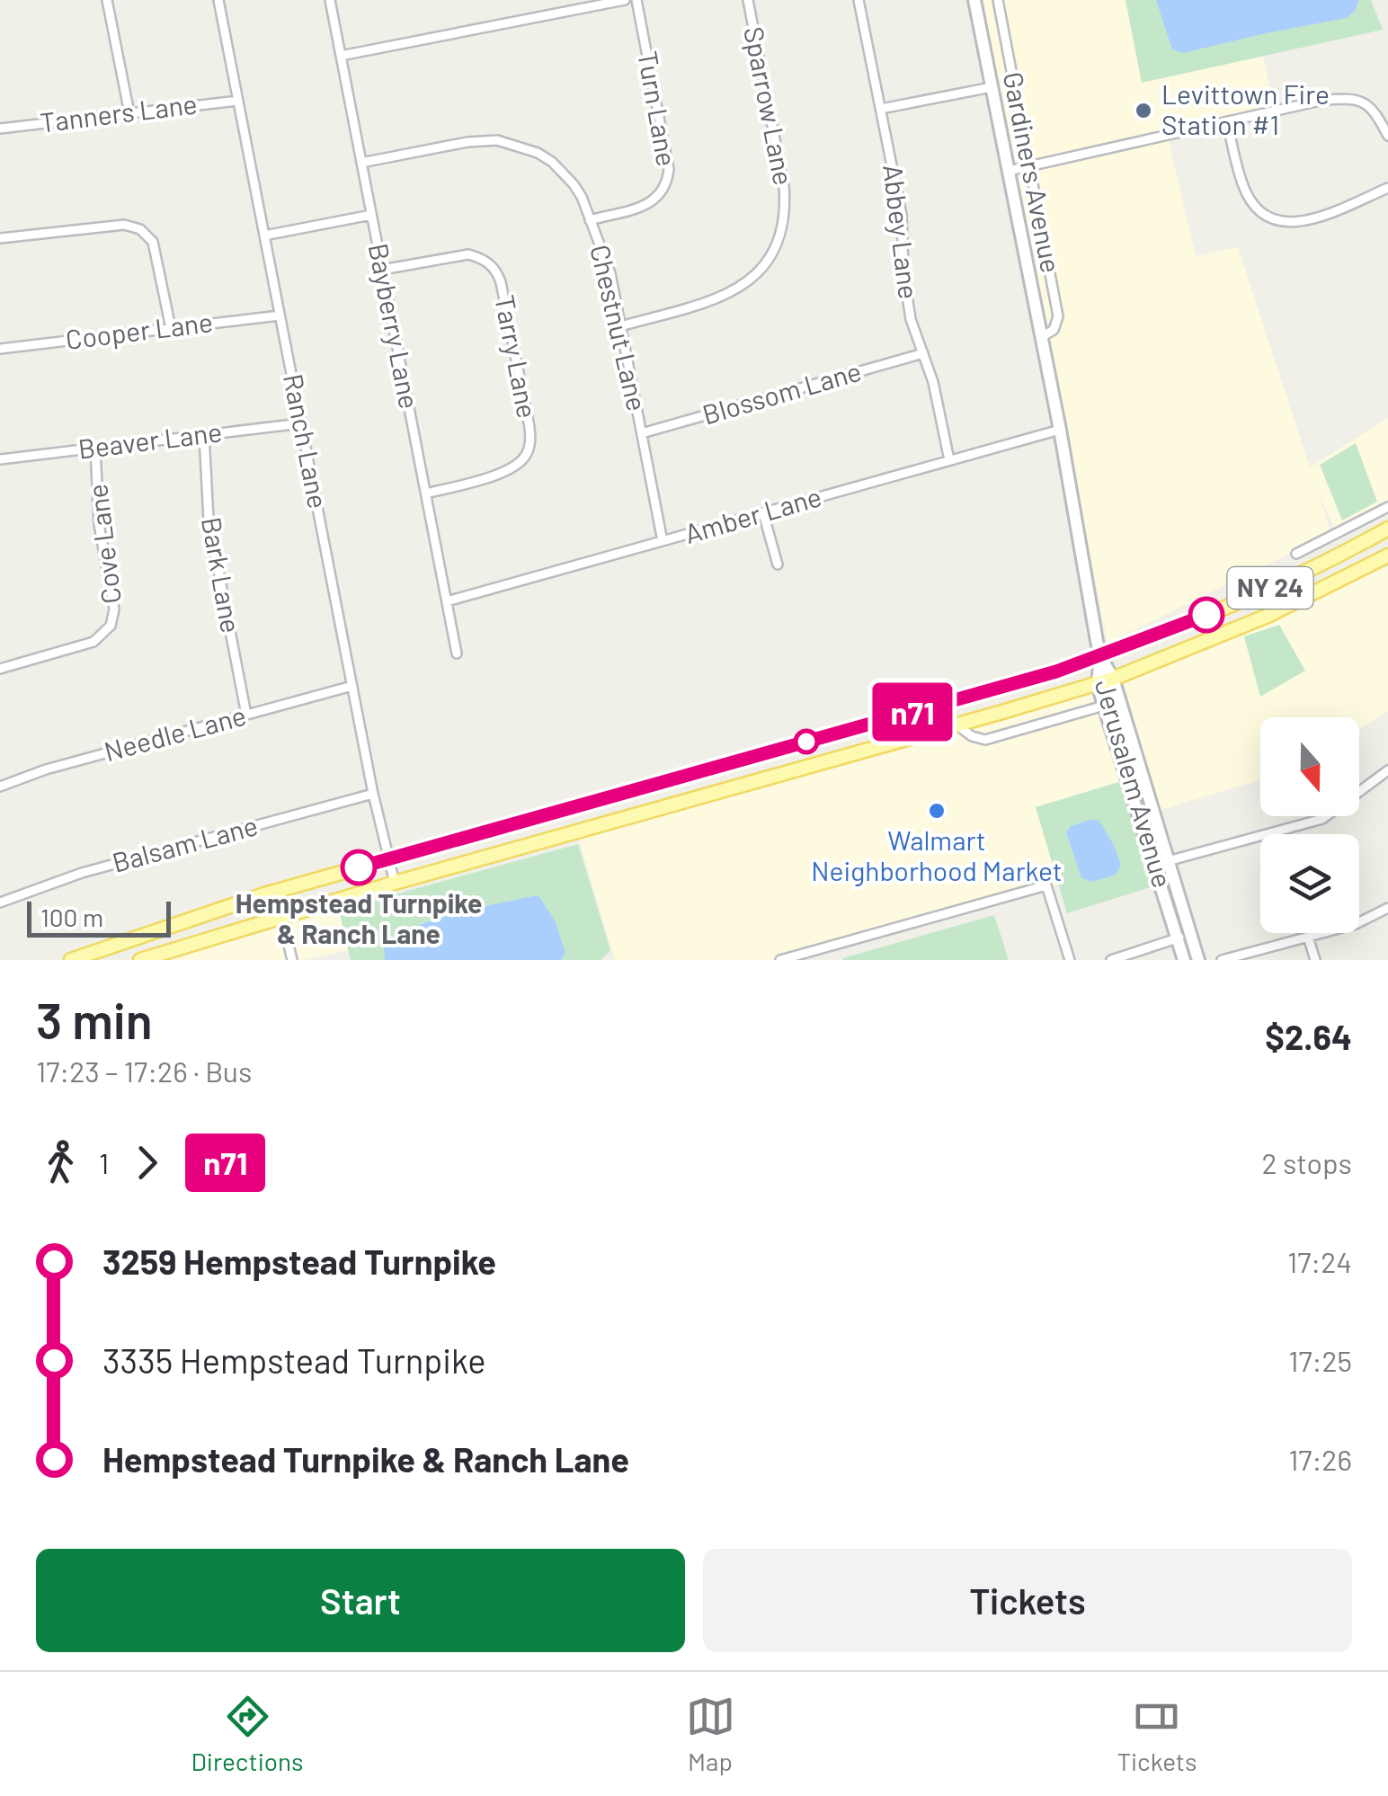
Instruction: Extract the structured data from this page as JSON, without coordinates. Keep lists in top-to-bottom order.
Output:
{
  "streets": {
    "main road": ["Gardiners Avenue", "NY 24", "Jerusalem Avenue"],
    "street": [
      "Sparrow Lane",
      "Turn Lane",
      "Tanners Lane",
      "Abbey Lane",
      "Bayberry Lane",
      "Chestnut Lane",
      "Cooper Lane",
      "Tarry Lane",
      "Blossom Lane",
      "Beaver Lane",
      "Ranch Lane",
      "Amber Lane",
      "Cove Lane",
      "Bark Lane",
      "Needle Lane",
      "Balsam Lane"
    ]
  },
  "crossings": [
    ["Sparrow Lane", "Chestnut Lane"],
    ["Turn Lane", "Chestnut Lane"],
    ["Tanners Lane", "Ranch Lane"],
    ["Gardiners Avenue", "Amber Lane"],
    ["Gardiners Avenue", "NY 24"],
    ["Gardiners Avenue", "Jerusalem Avenue"],
    ["Abbey Lane", "Blossom Lane"],
    ["Abbey Lane", "Amber Lane"],
    ["Bayberry Lane", "Chestnut Lane"],
    ["Bayberry Lane", "Tarry Lane"],
    ["Bayberry Lane", "Amber Lane"],
    ["Chestnut Lane", "Blossom Lane"],
    ["Chestnut Lane", "Amber Lane"],
    ["Cooper Lane", "Ranch Lane"],
    ["Beaver Lane", "Ranch Lane"],
    ["Beaver Lane", "Cove Lane"],
    ["Beaver Lane", "Bark Lane"],
    ["Ranch Lane", "NY 24"],
    ["Ranch Lane", "Needle Lane"],
    ["Ranch Lane", "Balsam Lane"],
    ["Bark Lane", "Needle Lane"],
    ["NY 24", "Jerusalem Avenue"]
  ],
  "places": ["Levittown Fire Station #1", "Walmart Neighborhood Market", "Hempstead Turnpike & Ranch Lane"],
  "lines": ["bus line n71"],
  "scale_bar": "100 m",
  "north": "bottom",
  "page": {
    "on_map": "n71",
    "scale": "100 m",
    "heading": ["3 min", "17:23 – 17:26 · Bus", "$2.64"],
    "legs": ["1", "n71", "2 stops"],
    "list": [
      {
        "name": "3259 Hempstead Turnpike",
        "value": "17:24"
      },
      {
        "name": "3335 Hempstead Turnpike",
        "value": "17:25"
      },
      {
        "name": "Hempstead Turnpike & Ranch Lane",
        "value": "17:26"
      }
    ],
    "buttons": ["Start", "Tickets"],
    "tabs": ["Directions", "Map", "Tickets"]
  }
}
